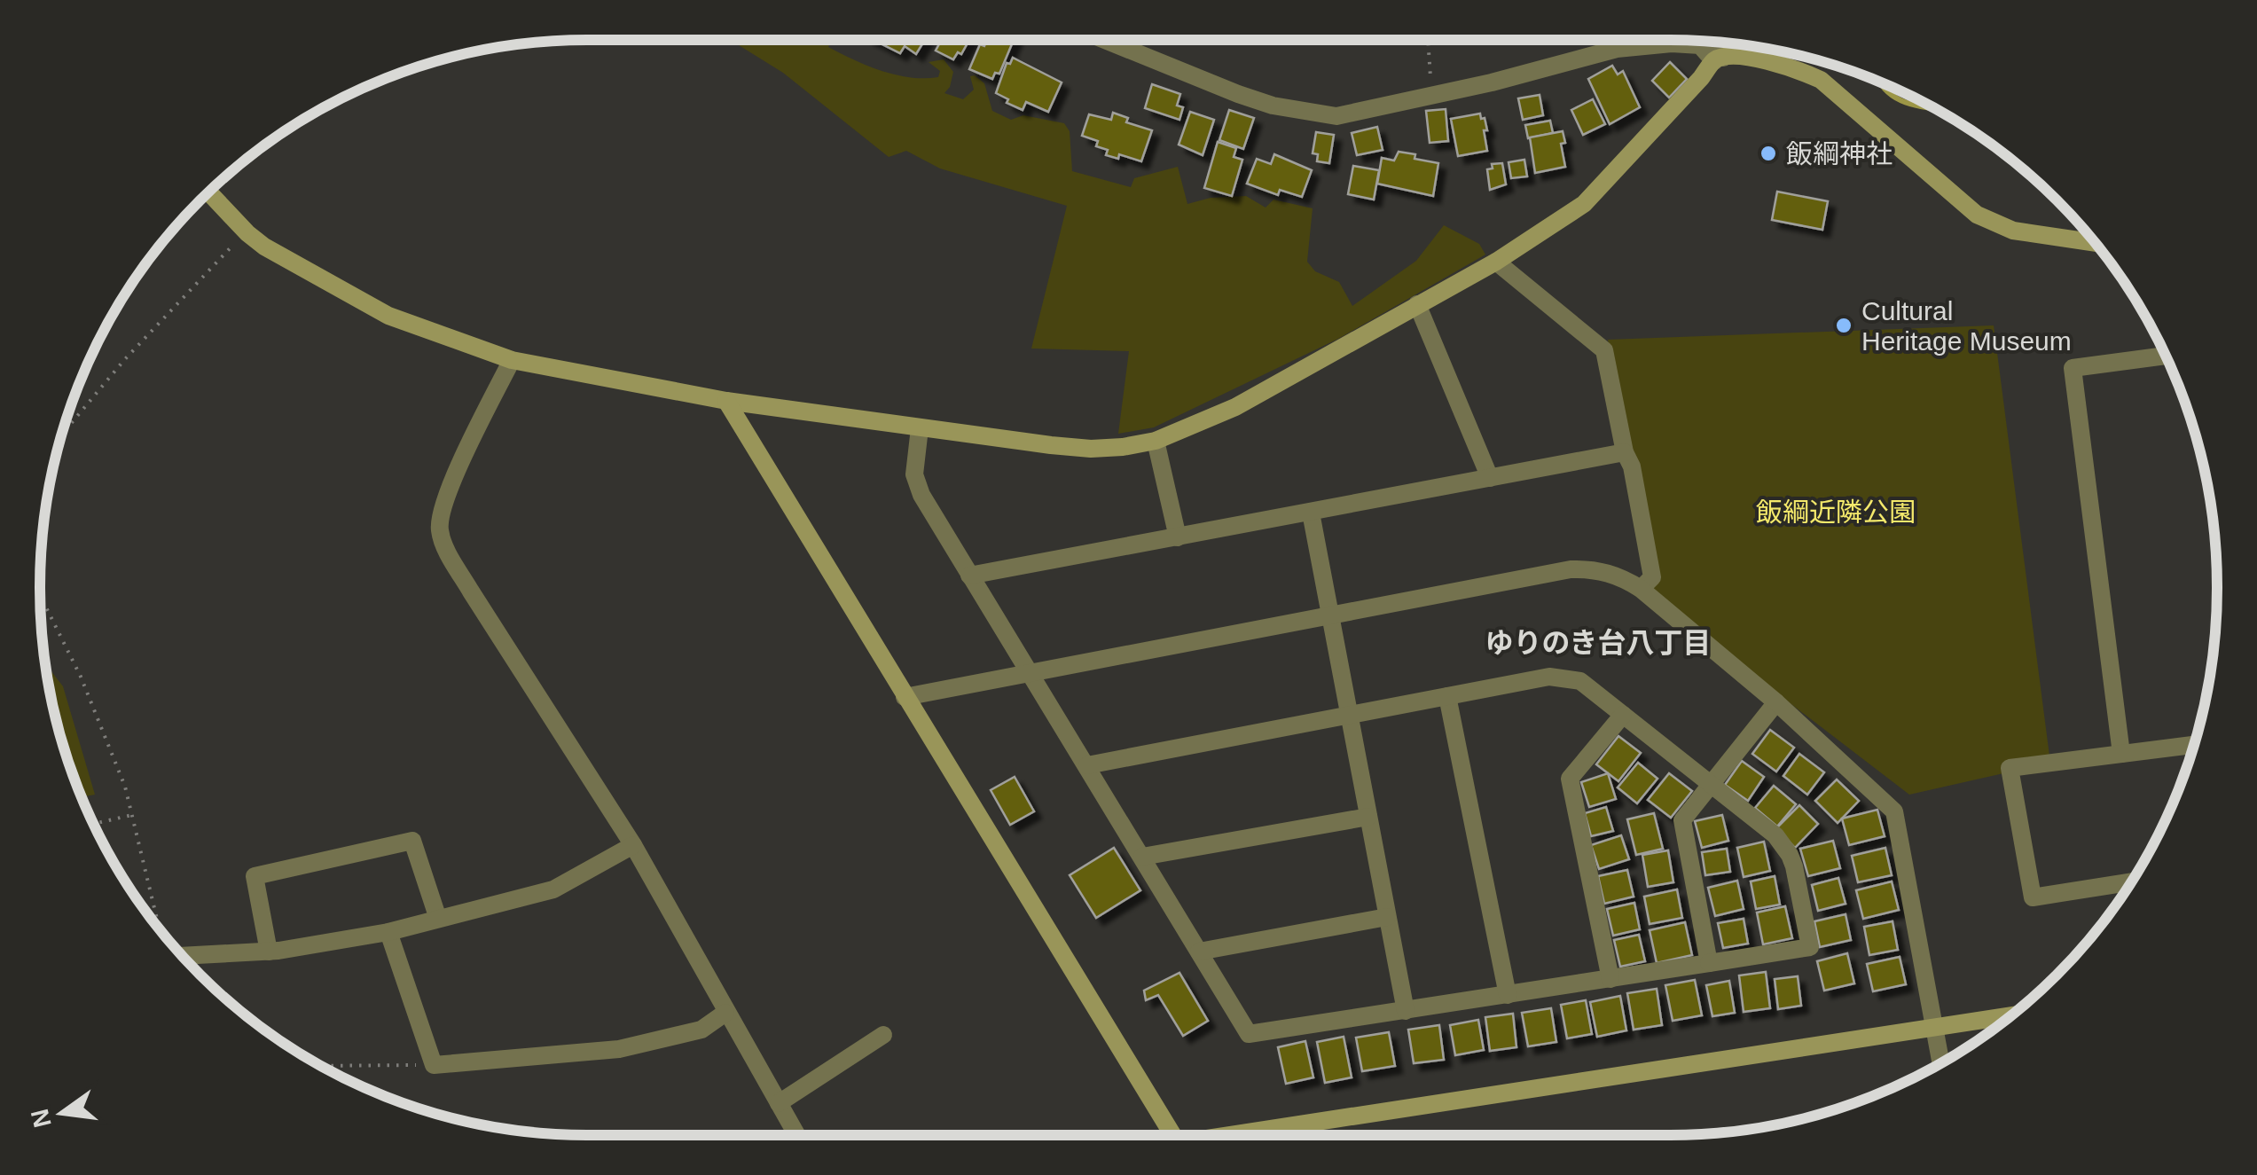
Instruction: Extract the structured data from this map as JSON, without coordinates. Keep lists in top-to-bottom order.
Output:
{
  "districts": ["ゆりのき台八丁目"],
  "parks": ["飯綱近隣公園"],
  "places": ["飯綱神社", "Cultural Heritage Museum"],
  "north": "left"
}
